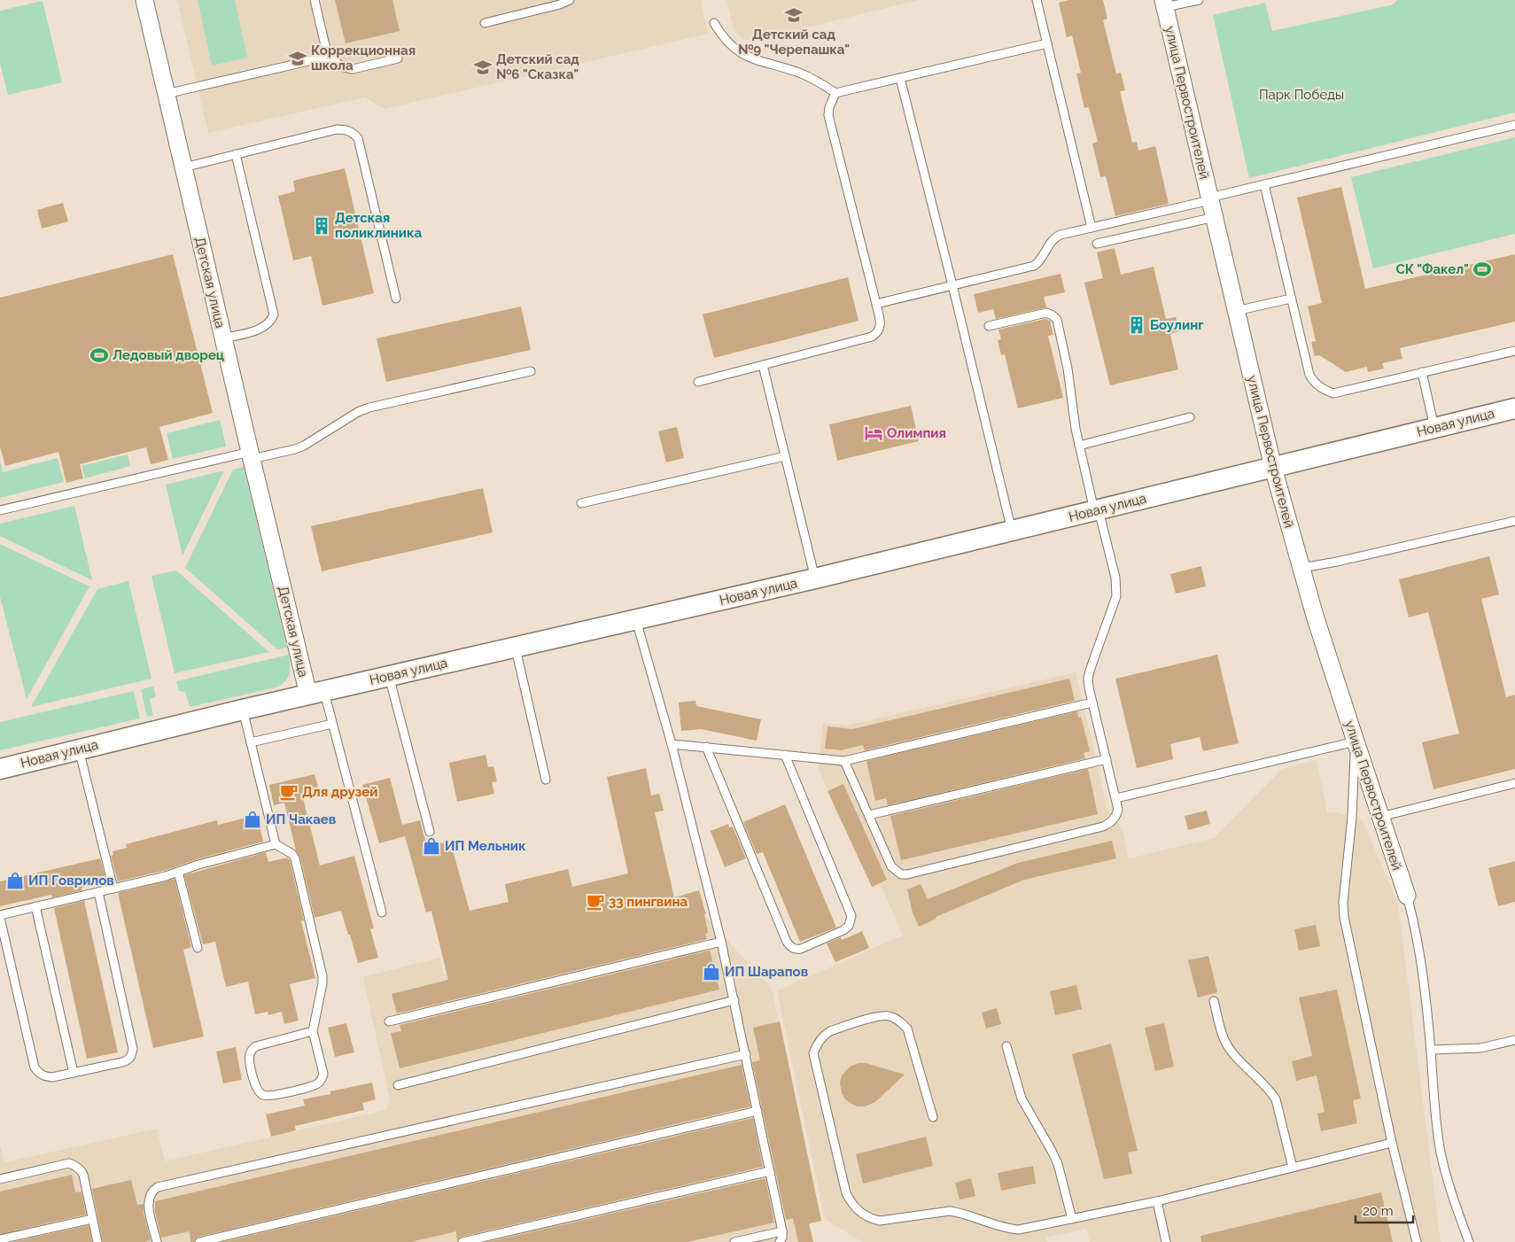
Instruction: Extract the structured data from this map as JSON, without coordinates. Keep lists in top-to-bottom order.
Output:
{
  "streets": {
    "street": ["улица Первостроителей", "Детская улица", "Новая улица"]
  },
  "crossings": [
    ["улица Первостроителей", "Новая улица"],
    ["Детская улица", "Новая улица"]
  ],
  "parks": ["Парк Победы"],
  "places": {
    "school or university": ["Детский сад №9 \"Черепашка\"", "Коррекционная школа", "Детский сад №6 \"Сказка\""],
    "building": ["Детская поликлиника", "Боулинг"],
    "sports": ["СК \"Факел\"", "Ледовый дворец"],
    "hotel": ["Олимпия"],
    "cafe": ["Для друзей", "33 пингвина"],
    "shop": [
      "ИП Чакаев",
      "ИП Мельник",
      "ИП Говрилов",
      "ИП Шарапов"
    ]
  },
  "scale_bar": "20 m"
}
